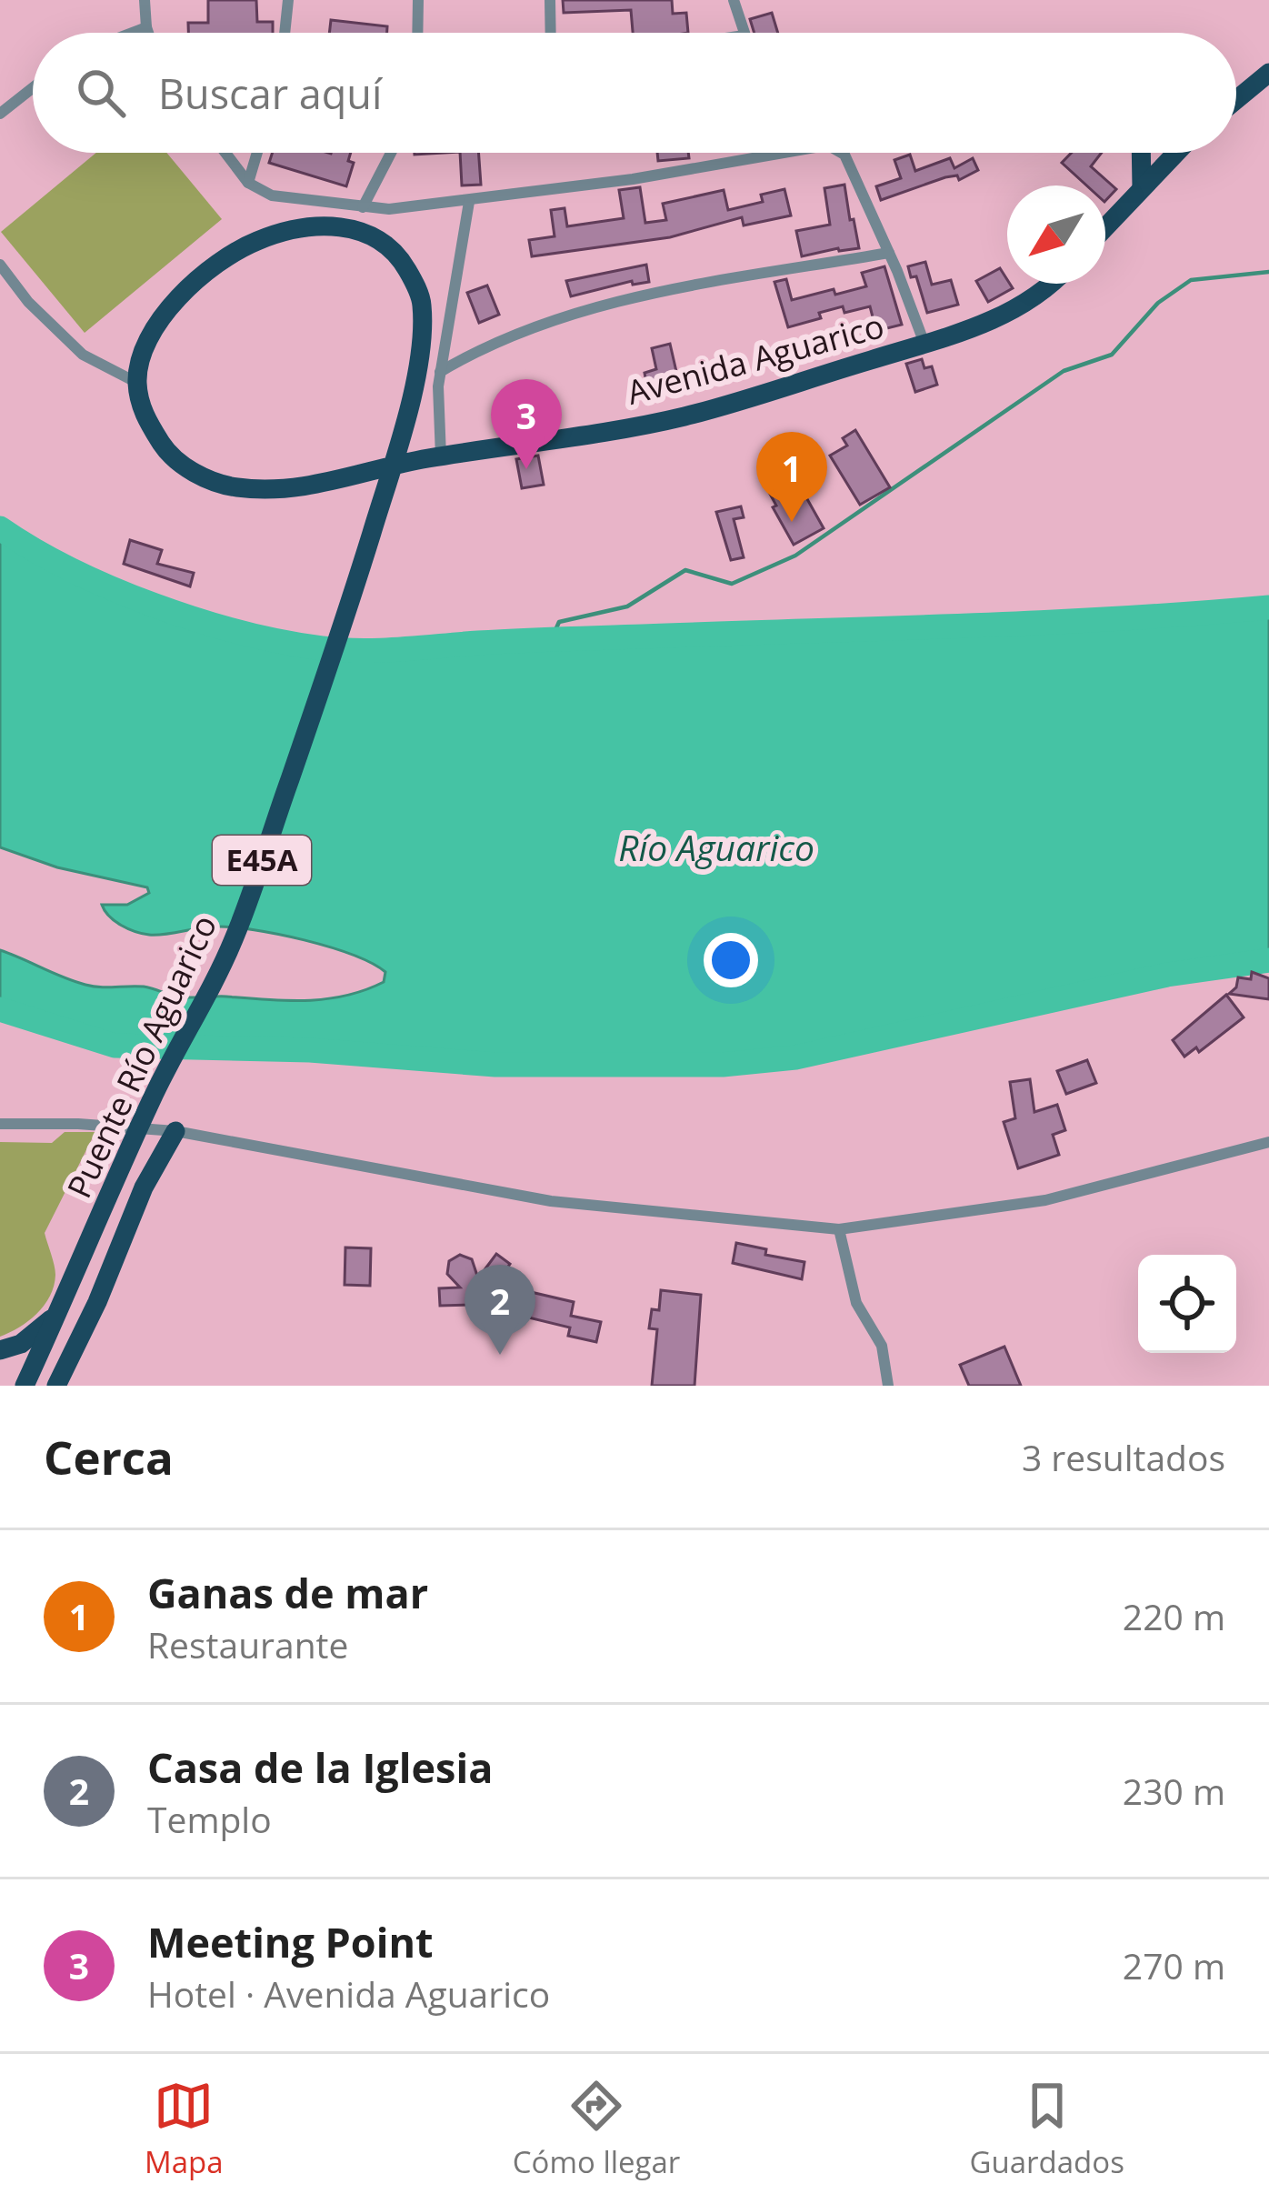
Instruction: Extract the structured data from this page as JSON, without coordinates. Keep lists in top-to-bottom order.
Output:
{
  "streets": {
    "highway": ["Avenida Aguarico", "E45A", "Puente Río Aguarico"]
  },
  "crossings": [
    ["Avenida Aguarico", "Puente Río Aguarico"],
    ["E45A", "Puente Río Aguarico"]
  ],
  "water": ["Río Aguarico"],
  "north": "bottom left",
  "page": {
    "search": "Buscar aquí",
    "pins": ["3", "1", "2"],
    "heading": ["Cerca", "3 resultados"],
    "list": [
      {
        "mark": "1",
        "name": "Ganas de mar",
        "note": "Restaurante",
        "value": "220 m"
      },
      {
        "mark": "2",
        "name": "Casa de la Iglesia",
        "note": "Templo",
        "value": "230 m"
      },
      {
        "mark": "3",
        "name": "Meeting Point",
        "note": "Hotel · Avenida Aguarico",
        "value": "270 m"
      }
    ],
    "nav": ["Mapa", "Cómo llegar", "Guardados"]
  }
}
